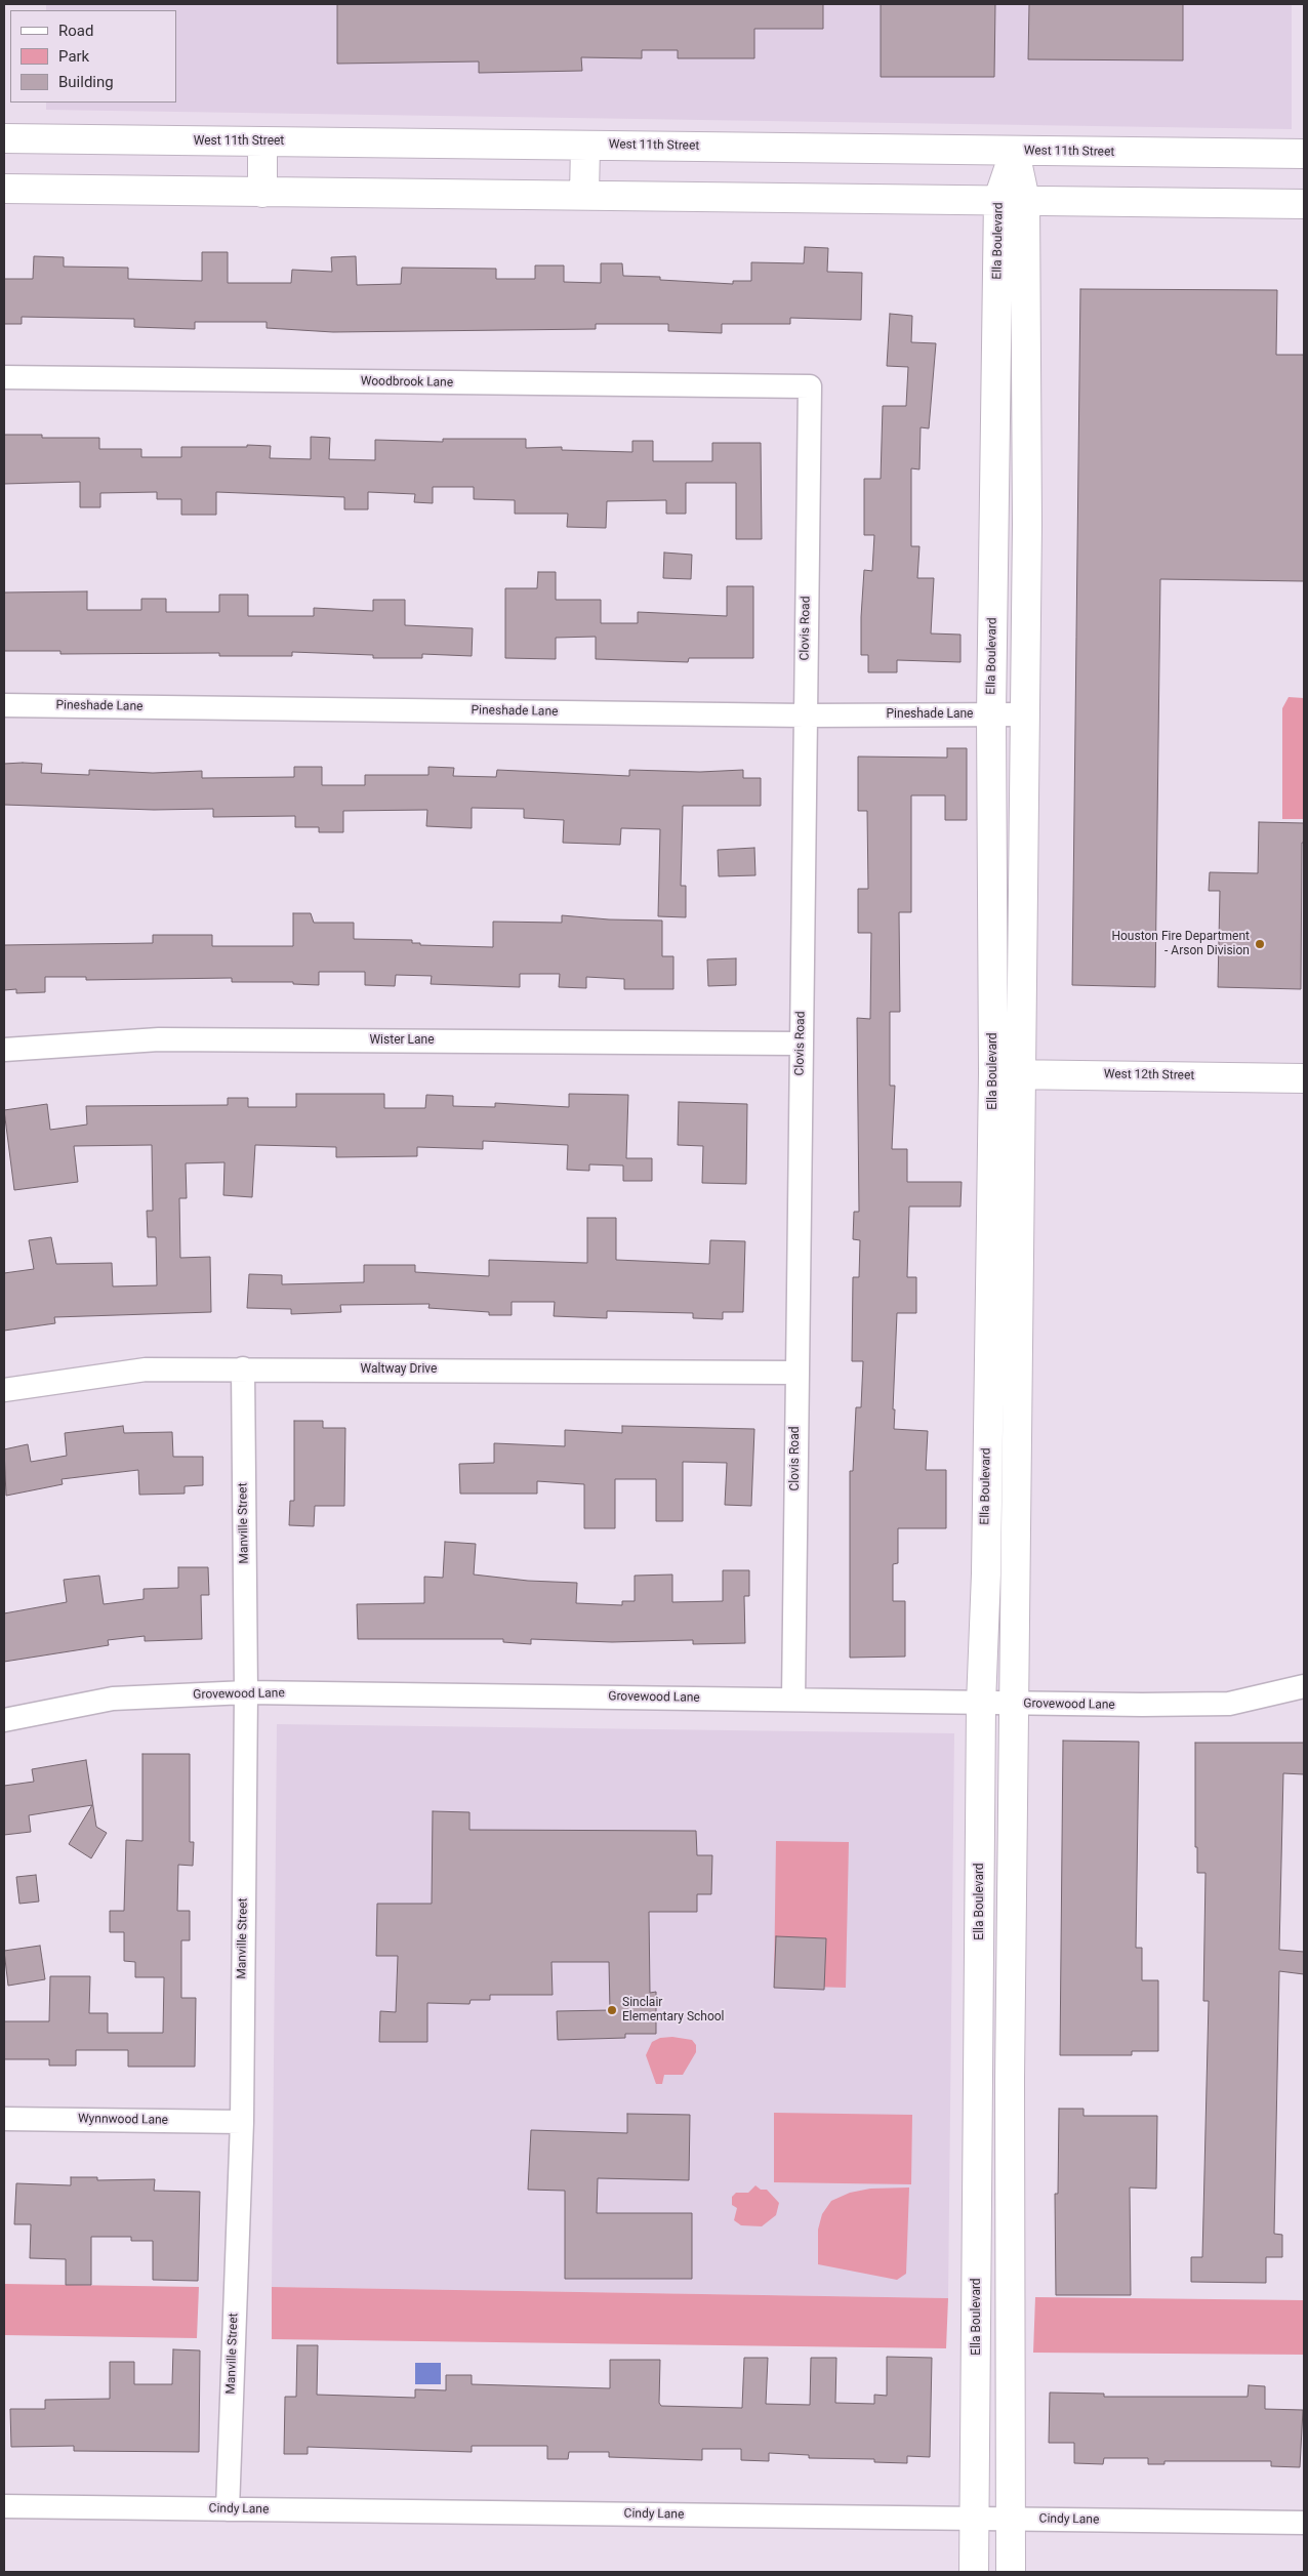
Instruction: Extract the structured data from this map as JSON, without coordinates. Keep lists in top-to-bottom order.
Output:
{
  "streets": {
    "main road": ["West 11th Street", "Ella Boulevard", "West 12th Street"],
    "street": [
      "Woodbrook Lane",
      "Clovis Road",
      "Pineshade Lane",
      "Wister Lane",
      "Waltway Drive",
      "Manville Street",
      "Grovewood Lane",
      "Wynnwood Lane",
      "Cindy Lane"
    ]
  },
  "crossings": [
    ["West 11th Street", "Ella Boulevard"],
    ["Ella Boulevard", "Pineshade Lane"],
    ["Ella Boulevard", "West 12th Street"],
    ["Ella Boulevard", "Grovewood Lane"],
    ["Ella Boulevard", "Cindy Lane"],
    ["Woodbrook Lane", "Clovis Road"],
    ["Clovis Road", "Pineshade Lane"],
    ["Clovis Road", "Wister Lane"],
    ["Clovis Road", "Waltway Drive"],
    ["Clovis Road", "Grovewood Lane"],
    ["Waltway Drive", "Manville Street"],
    ["Manville Street", "Grovewood Lane"],
    ["Manville Street", "Wynnwood Lane"],
    ["Manville Street", "Cindy Lane"]
  ],
  "places": ["Houston Fire Department - Arson Division", "Sinclair Elementary School"],
  "legend": ["Road", "Park", "Building"]
}
